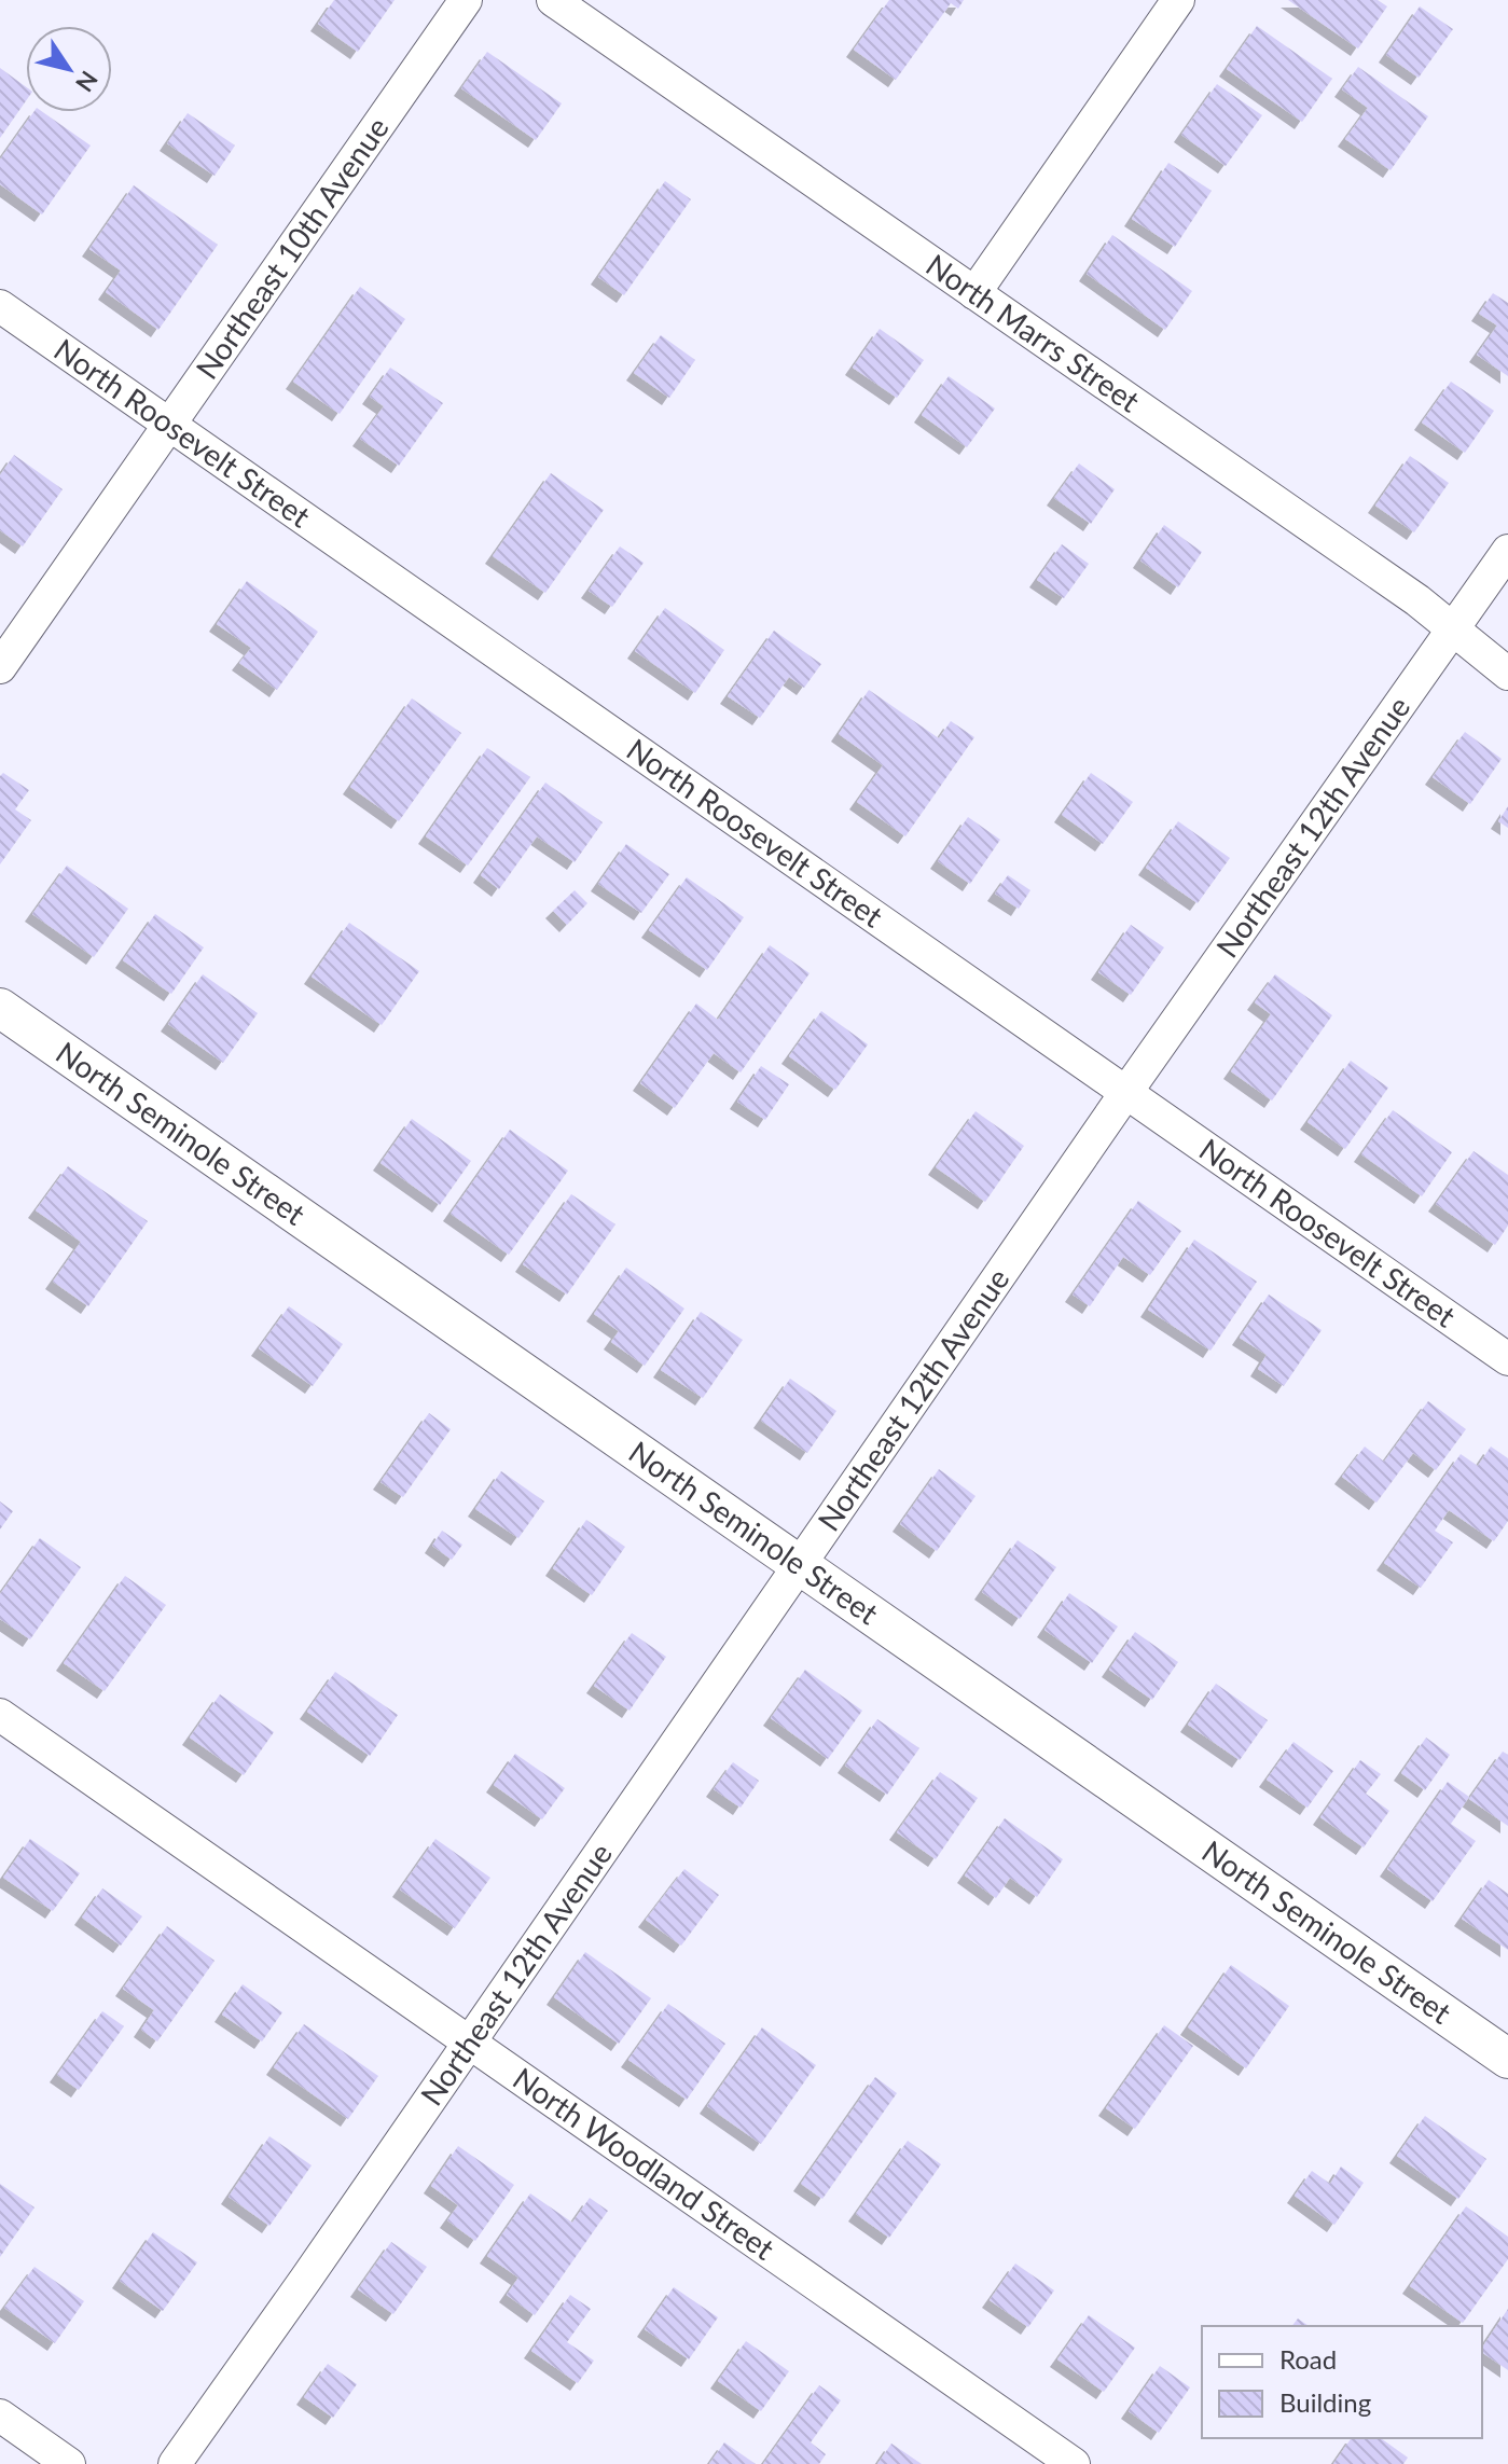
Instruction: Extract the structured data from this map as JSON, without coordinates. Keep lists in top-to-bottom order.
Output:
{
  "streets": {
    "street": [
      "Northeast 10th Avenue",
      "North Marrs Street",
      "North Roosevelt Street",
      "Northeast 12th Avenue",
      "North Seminole Street",
      "North Woodland Street"
    ]
  },
  "crossings": [
    ["Northeast 10th Avenue", "North Roosevelt Street"],
    ["North Marrs Street", "Northeast 12th Avenue"],
    ["North Roosevelt Street", "Northeast 12th Avenue"],
    ["Northeast 12th Avenue", "North Seminole Street"],
    ["Northeast 12th Avenue", "North Woodland Street"]
  ],
  "legend": ["Road", "Building"],
  "north": "bottom right"
}
